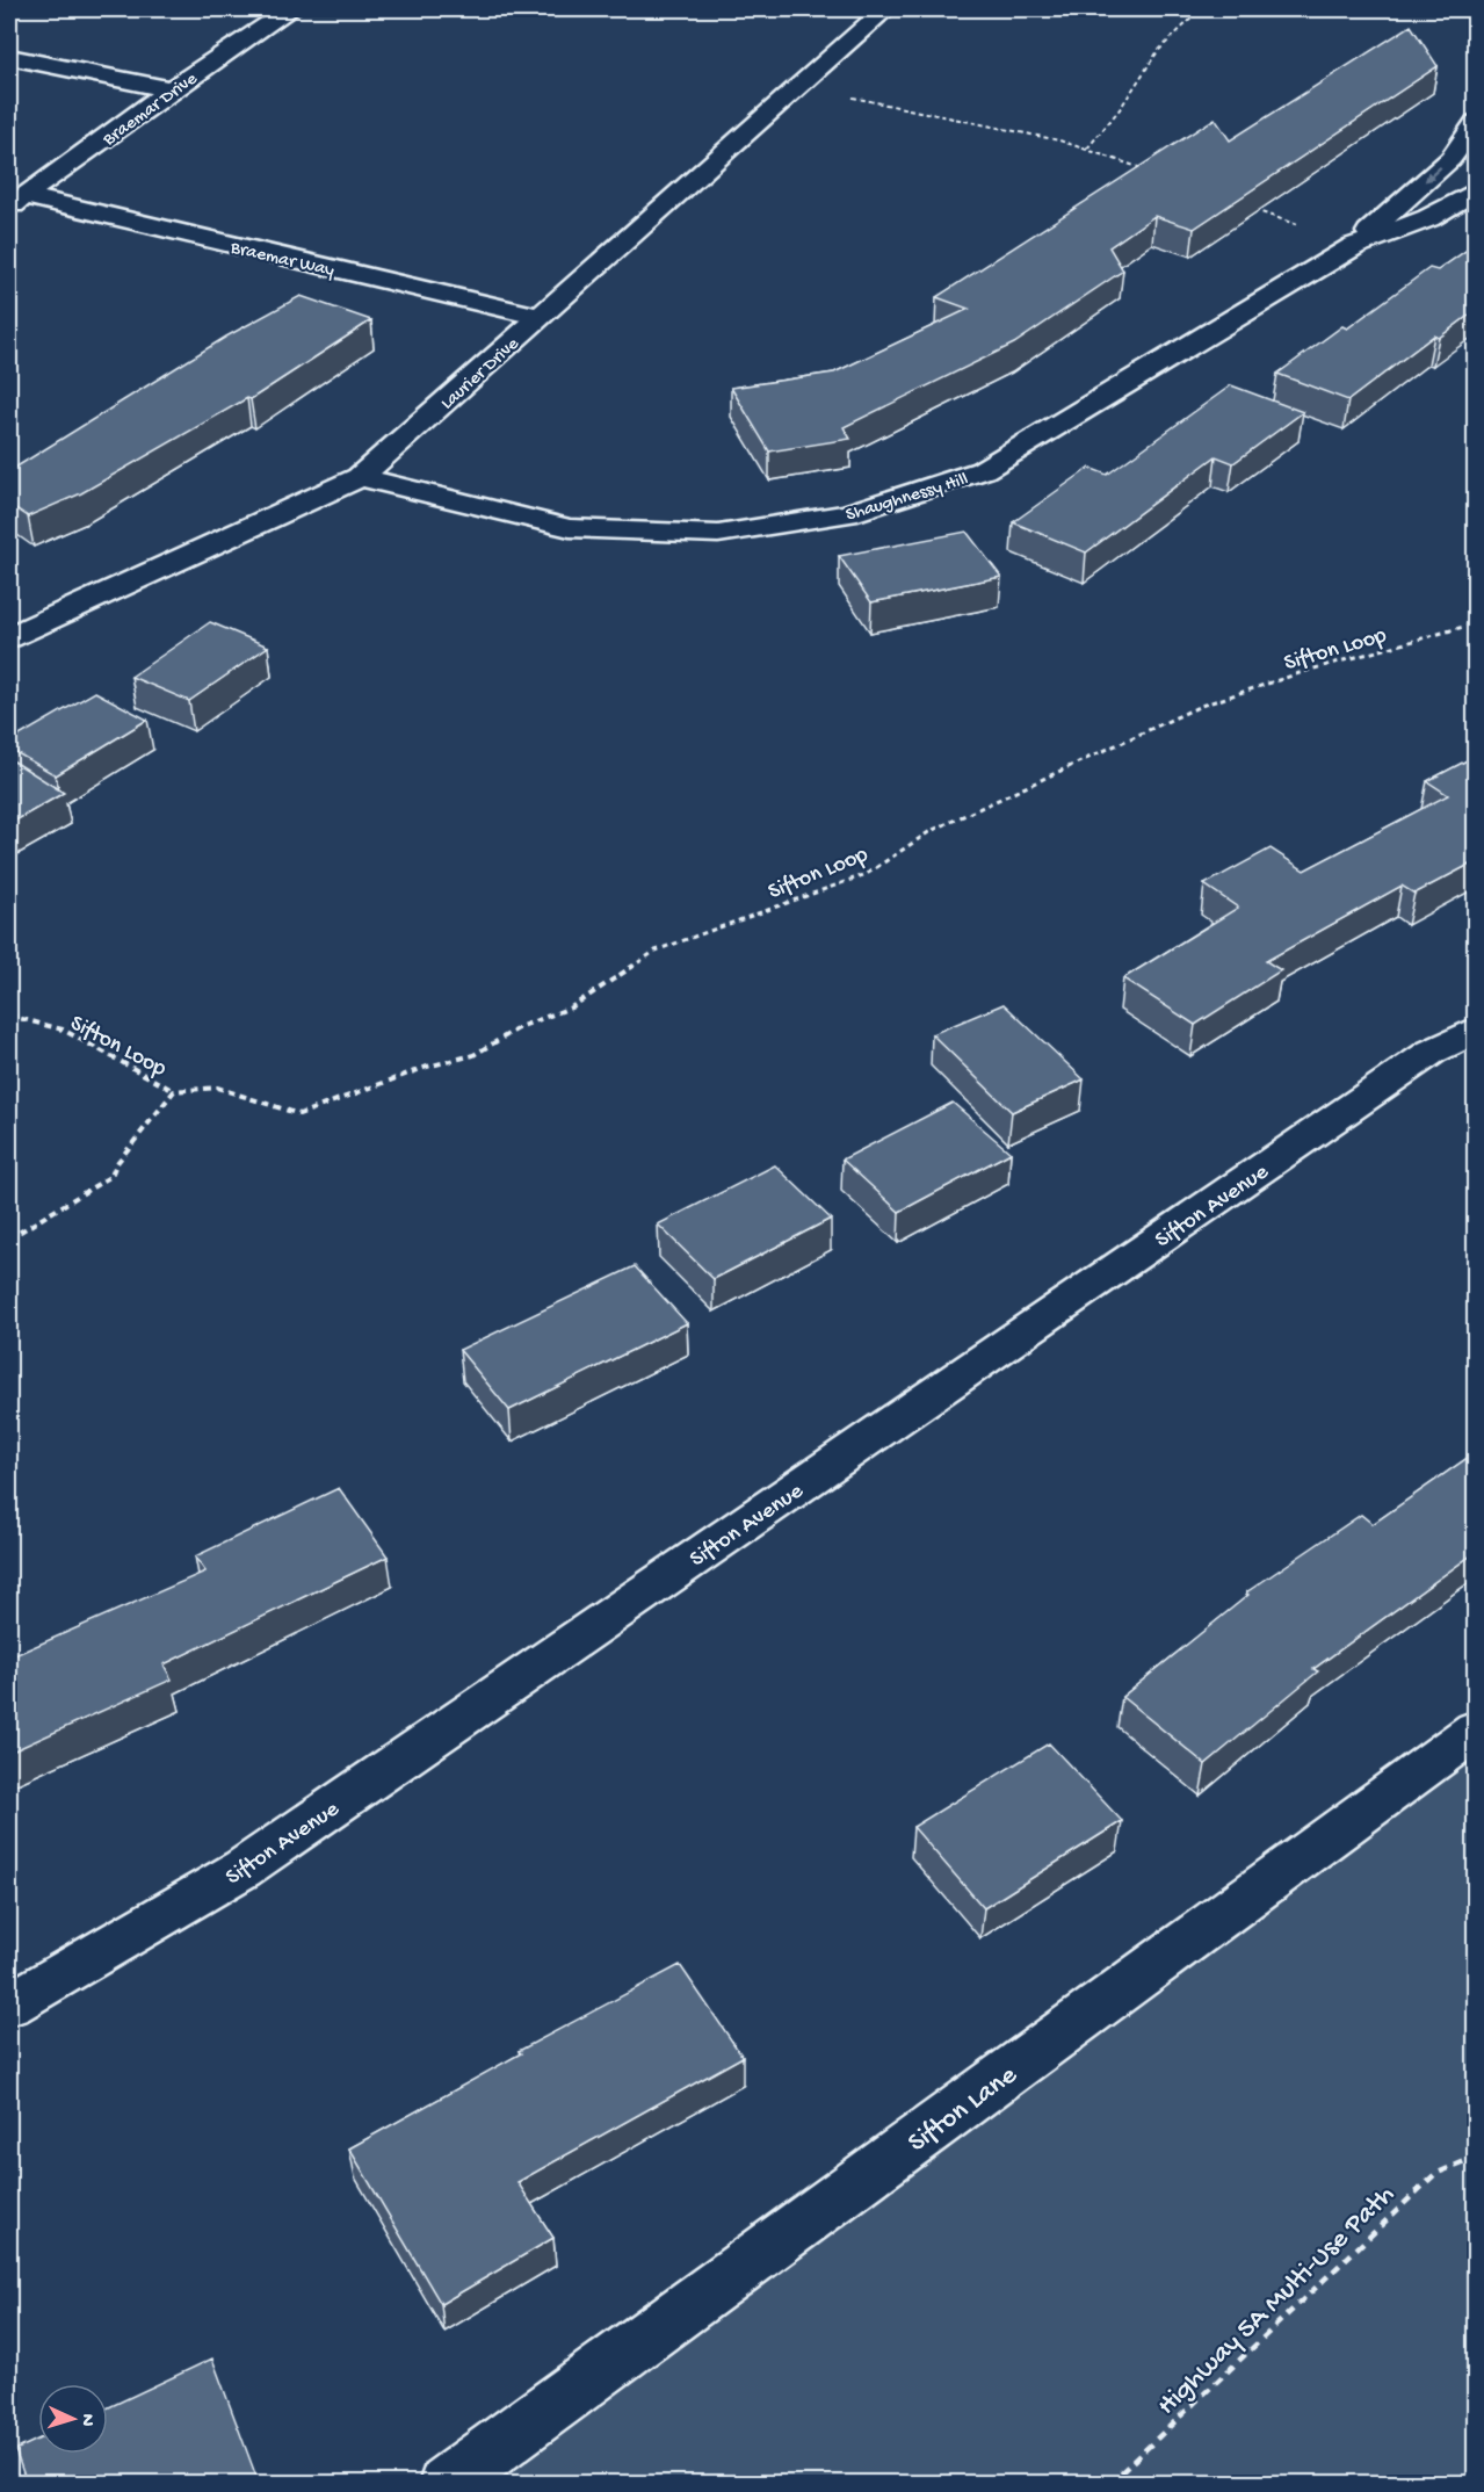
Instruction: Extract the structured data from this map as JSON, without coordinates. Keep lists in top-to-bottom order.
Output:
{
  "streets": {
    "street": [
      "Braemar Drive",
      "Braemar Way",
      "Laurier Drive",
      "Shaughnessy Hill",
      "Sifton Avenue",
      "Sifton Lane"
    ],
    "path": ["Sifton Loop", "Highway 5A Multi-Use Path"]
  },
  "crossings": [
    ["Braemar Drive", "Braemar Way"],
    ["Braemar Way", "Laurier Drive"],
    ["Laurier Drive", "Shaughnessy Hill"]
  ],
  "north": "right"
}
